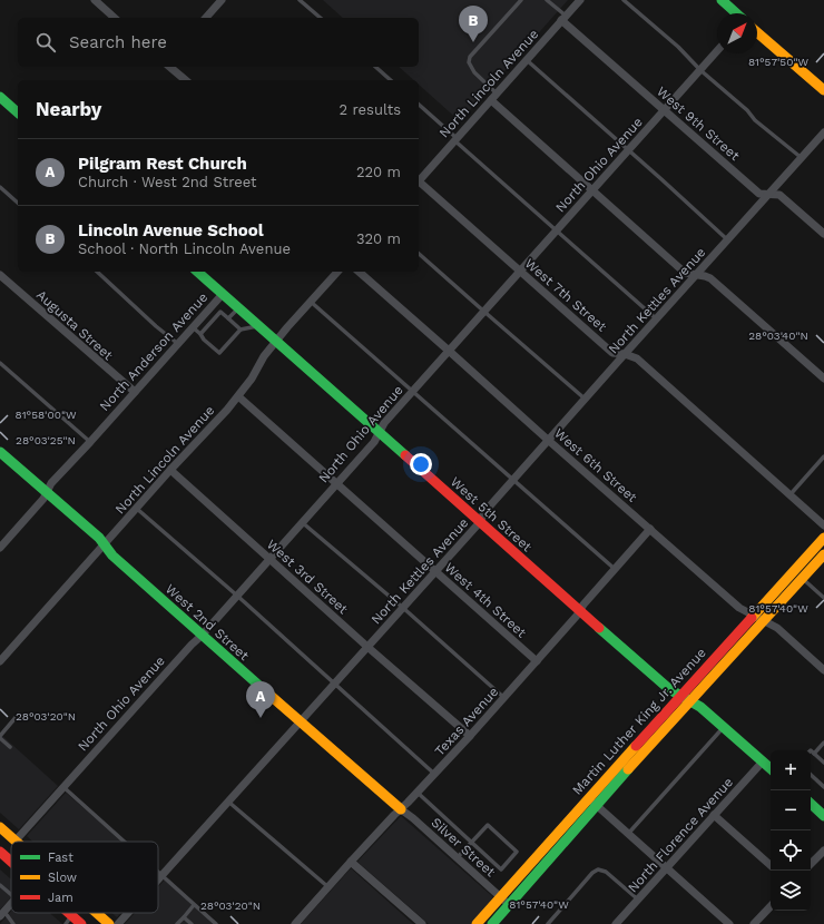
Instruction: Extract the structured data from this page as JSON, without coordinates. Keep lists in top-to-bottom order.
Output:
{
  "streets": {
    "street": [
      "North Lincoln Avenue",
      "West 9th Street",
      "North Ohio Avenue",
      "West 7th Street",
      "North Kettles Avenue",
      "Augusta Street",
      "North Anderson Avenue",
      "West 6th Street",
      "West 5th Street",
      "West 3rd Street",
      "West 4th Street",
      "West 2nd Street",
      "Texas Avenue",
      "Martin Luther King Jr. Avenue",
      "North Florence Avenue",
      "Silver Street"
    ]
  },
  "crossings": [
    ["North Lincoln Avenue", "West 9th Street"],
    ["North Lincoln Avenue", "West 5th Street"],
    ["North Lincoln Avenue", "West 3rd Street"],
    ["North Lincoln Avenue", "West 4th Street"],
    ["North Lincoln Avenue", "West 2nd Street"],
    ["West 9th Street", "North Ohio Avenue"],
    ["West 9th Street", "North Kettles Avenue"],
    ["North Ohio Avenue", "West 7th Street"],
    ["North Ohio Avenue", "West 6th Street"],
    ["North Ohio Avenue", "West 5th Street"],
    ["North Ohio Avenue", "West 3rd Street"],
    ["North Ohio Avenue", "West 4th Street"],
    ["North Ohio Avenue", "West 2nd Street"],
    ["West 7th Street", "North Kettles Avenue"],
    ["North Kettles Avenue", "West 6th Street"],
    ["North Kettles Avenue", "West 5th Street"],
    ["North Kettles Avenue", "West 3rd Street"],
    ["North Kettles Avenue", "West 4th Street"],
    ["North Kettles Avenue", "West 2nd Street"],
    ["Augusta Street", "North Anderson Avenue"],
    ["North Anderson Avenue", "West 5th Street"],
    ["North Anderson Avenue", "West 2nd Street"],
    ["West 6th Street", "Texas Avenue"],
    ["West 6th Street", "Martin Luther King Jr. Avenue"],
    ["West 5th Street", "Texas Avenue"],
    ["West 5th Street", "Martin Luther King Jr. Avenue"],
    ["West 5th Street", "North Florence Avenue"],
    ["West 3rd Street", "Texas Avenue"],
    ["West 4th Street", "Texas Avenue"],
    ["West 2nd Street", "Texas Avenue"],
    ["West 2nd Street", "Silver Street"],
    ["Texas Avenue", "Silver Street"],
    ["Martin Luther King Jr. Avenue", "Silver Street"]
  ],
  "legend": ["Fast", "Slow", "Jam"],
  "north": "top right",
  "page": {
    "pins": ["B", "A"],
    "search": "Search here",
    "heading": ["Nearby", "2 results"],
    "list": [
      {
        "mark": "A",
        "name": "Pilgram Rest Church",
        "note": "Church · West 2nd Street",
        "value": "220 m"
      },
      {
        "mark": "B",
        "name": "Lincoln Avenue School",
        "note": "School · North Lincoln Avenue",
        "value": "320 m"
      }
    ],
    "map_buttons": ["+", "−"]
  },
  "coordinates": [
    "81°57'50\"W",
    "28°03'40\"N",
    "81°58'00\"W",
    "28°03'25\"N",
    "81°57'40\"W",
    "28°03'20\"N"
  ]
}
